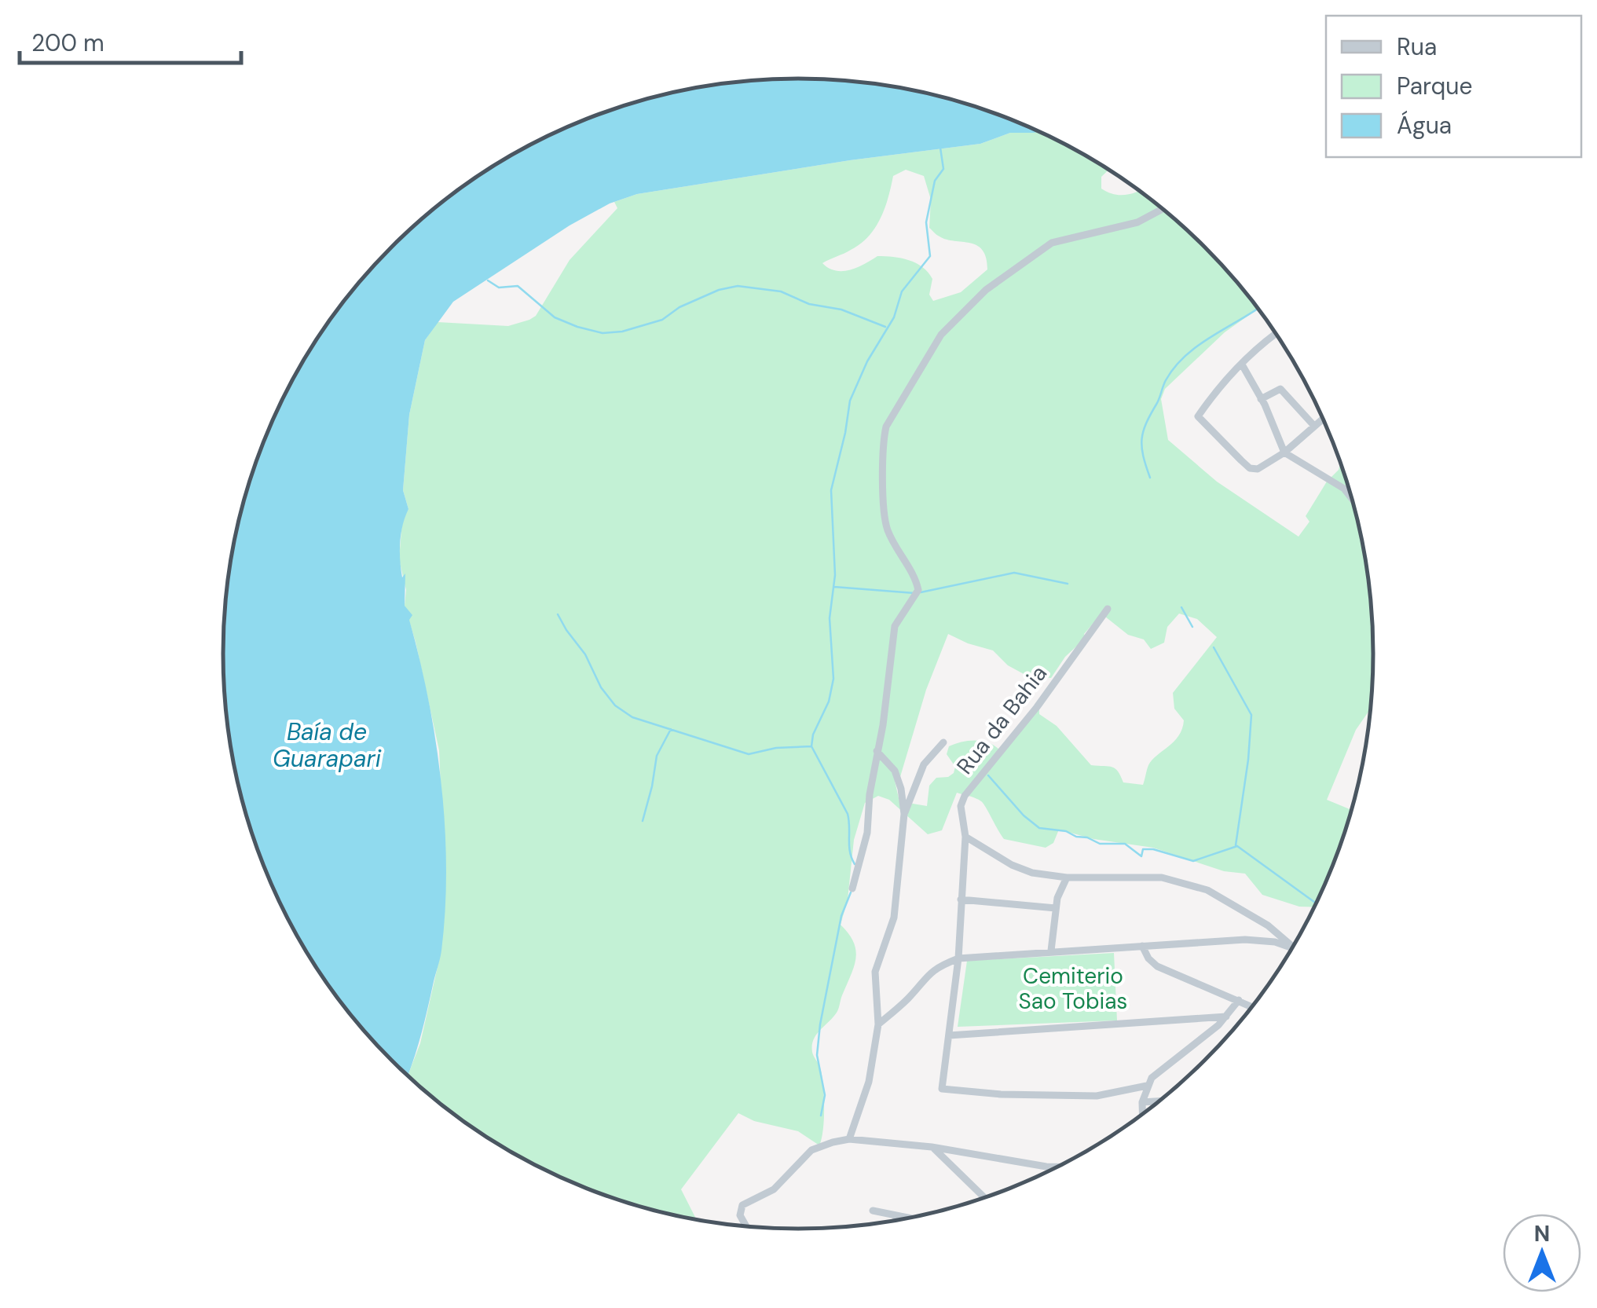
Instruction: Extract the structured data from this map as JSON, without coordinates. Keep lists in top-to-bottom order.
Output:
{
  "streets": {
    "street": ["Rua da Bahia"]
  },
  "water": ["Baía de Guarapari"],
  "parks": ["Cemiterio Sao Tobias"],
  "legend": ["Rua", "Parque", "Água"],
  "scale_bar": "200 m",
  "north": "top"
}
